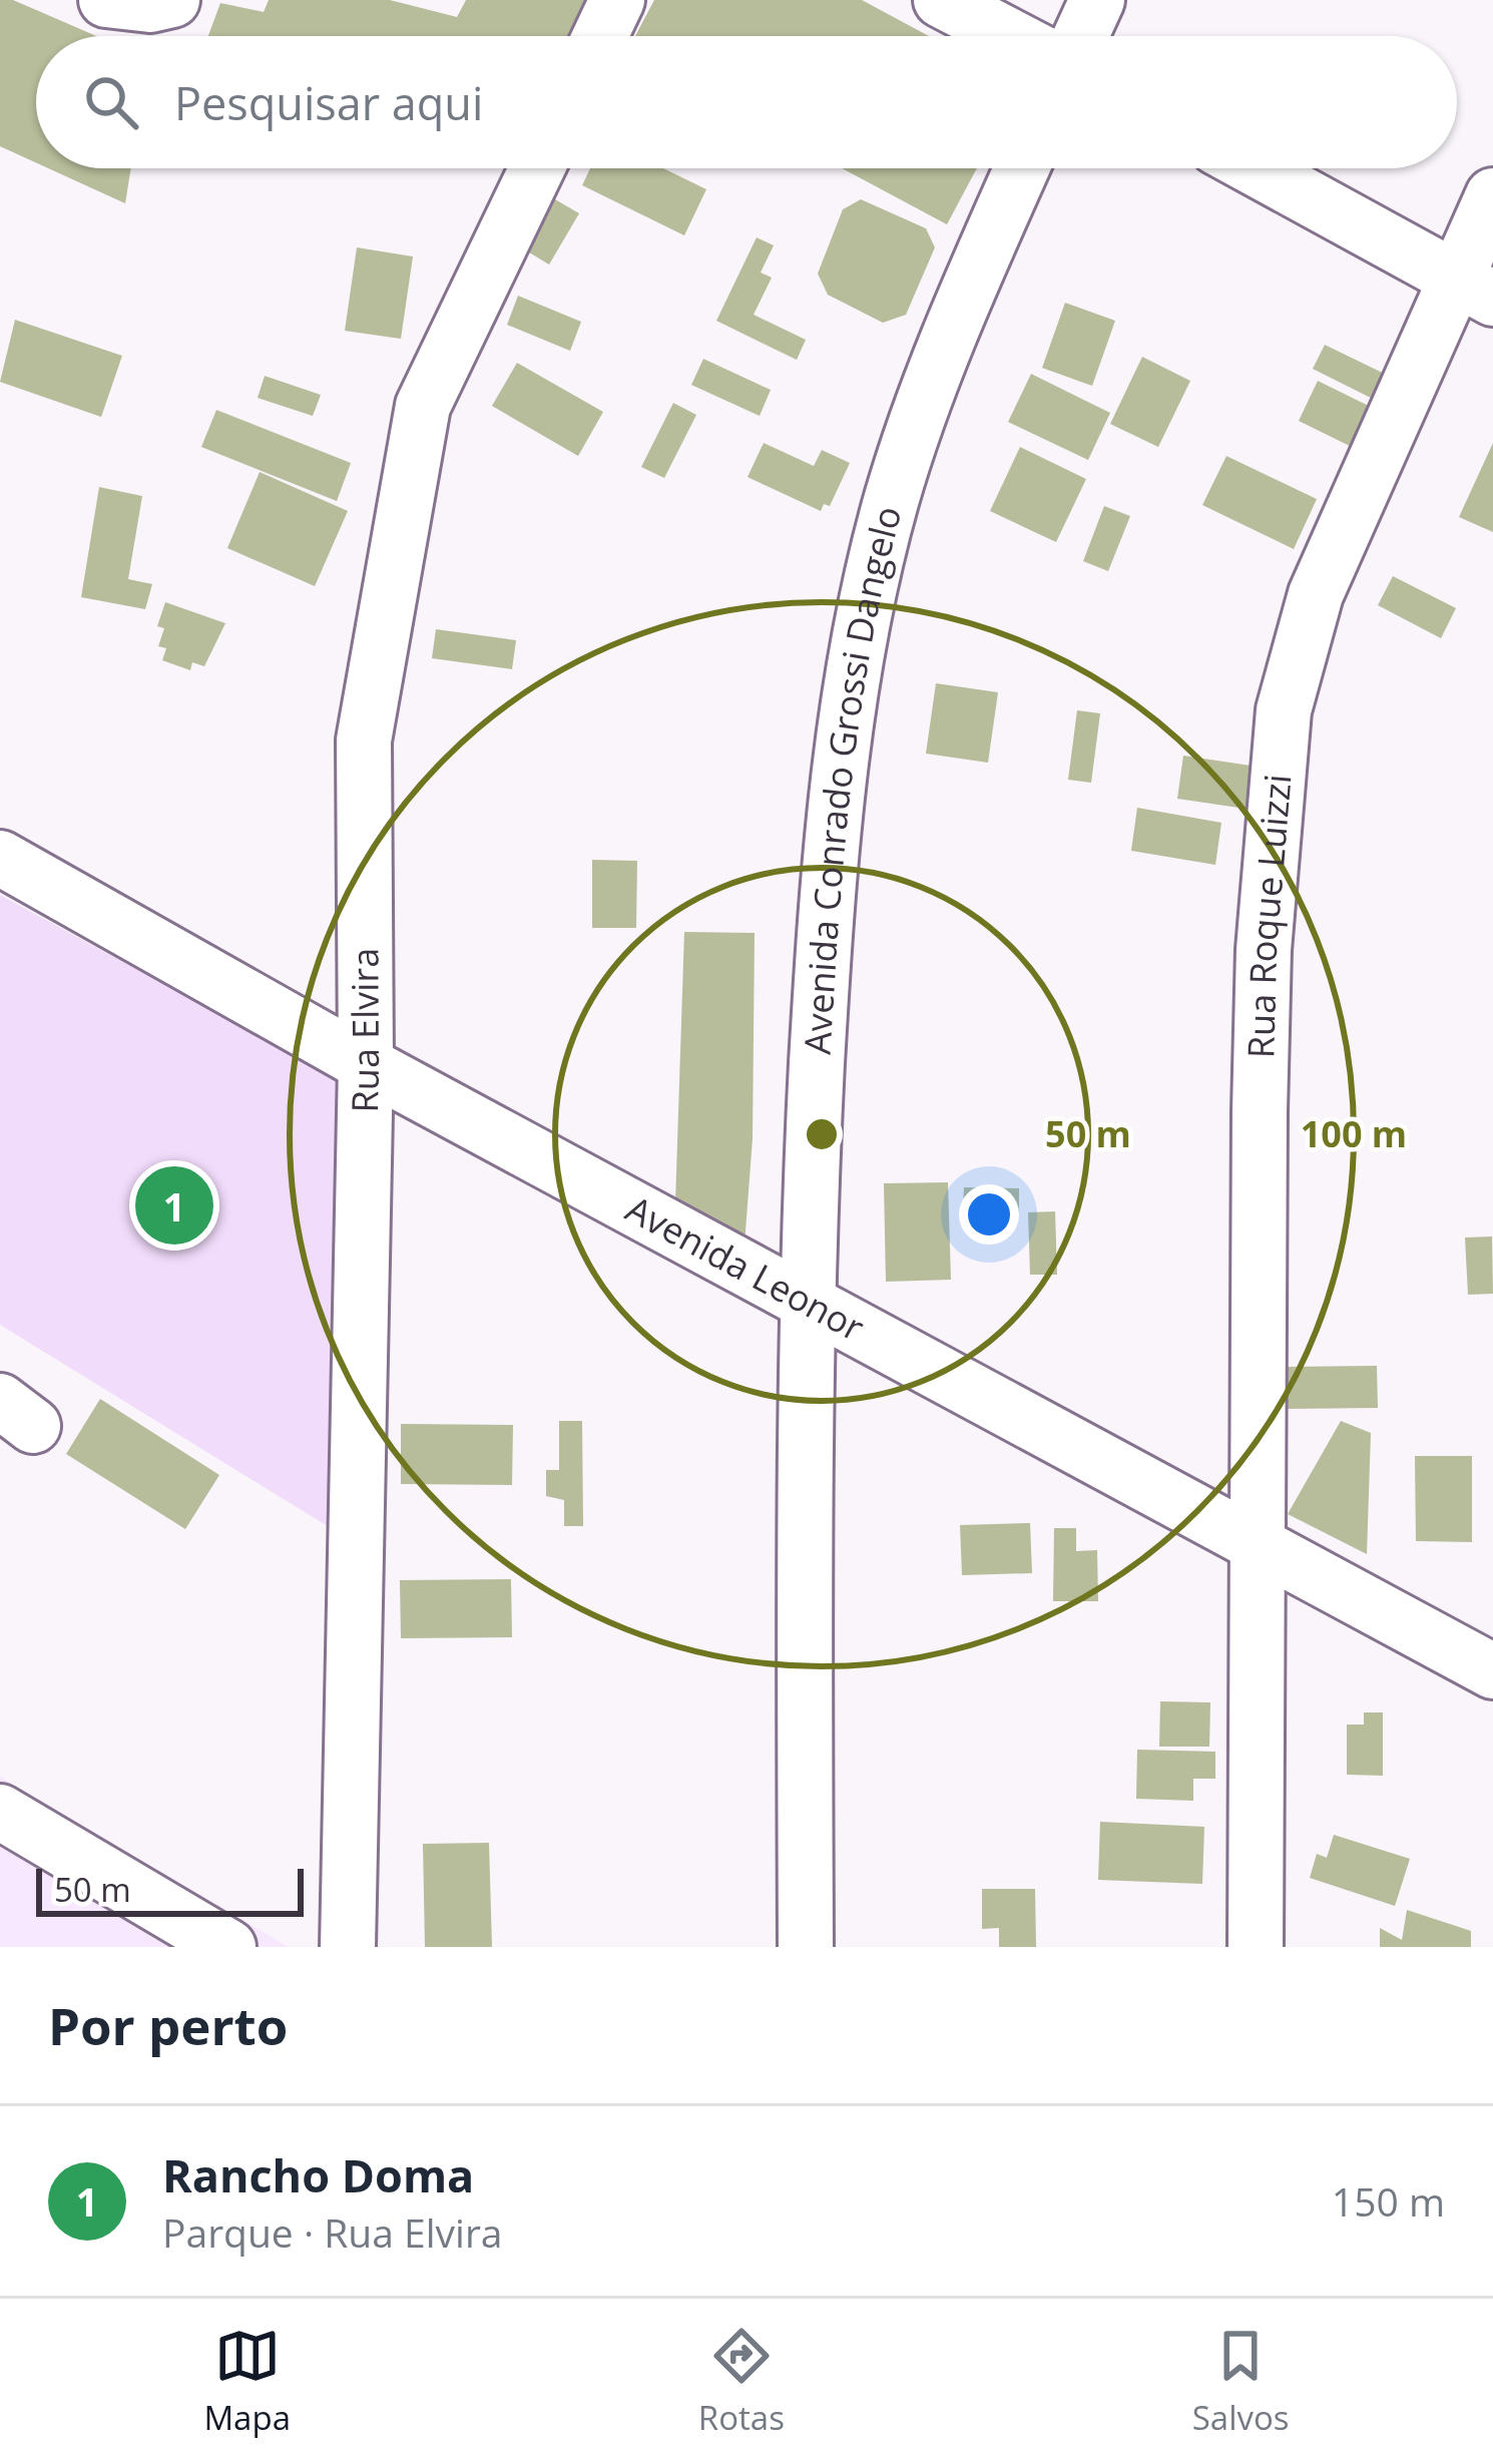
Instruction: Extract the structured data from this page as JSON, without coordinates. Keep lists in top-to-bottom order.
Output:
{
  "streets": {
    "street": [
      "Avenida Conrado Grossi Dangelo",
      "Rua Roque Luizzi",
      "Rua Elvira",
      "Avenida Leonor"
    ]
  },
  "crossings": [
    ["Avenida Conrado Grossi Dangelo", "Avenida Leonor"],
    ["Rua Roque Luizzi", "Avenida Leonor"],
    ["Rua Elvira", "Avenida Leonor"]
  ],
  "scale_bar": "50 m",
  "page": {
    "search": "Pesquisar aqui",
    "pins": "1",
    "scale": "50 m",
    "heading": "Por perto",
    "list": [
      {
        "mark": "1",
        "name": "Rancho Doma",
        "note": "Parque · Rua Elvira",
        "value": "150 m"
      }
    ],
    "nav": ["Mapa", "Rotas", "Salvos"]
  },
  "rings": ["50 m", "100 m"]
}
